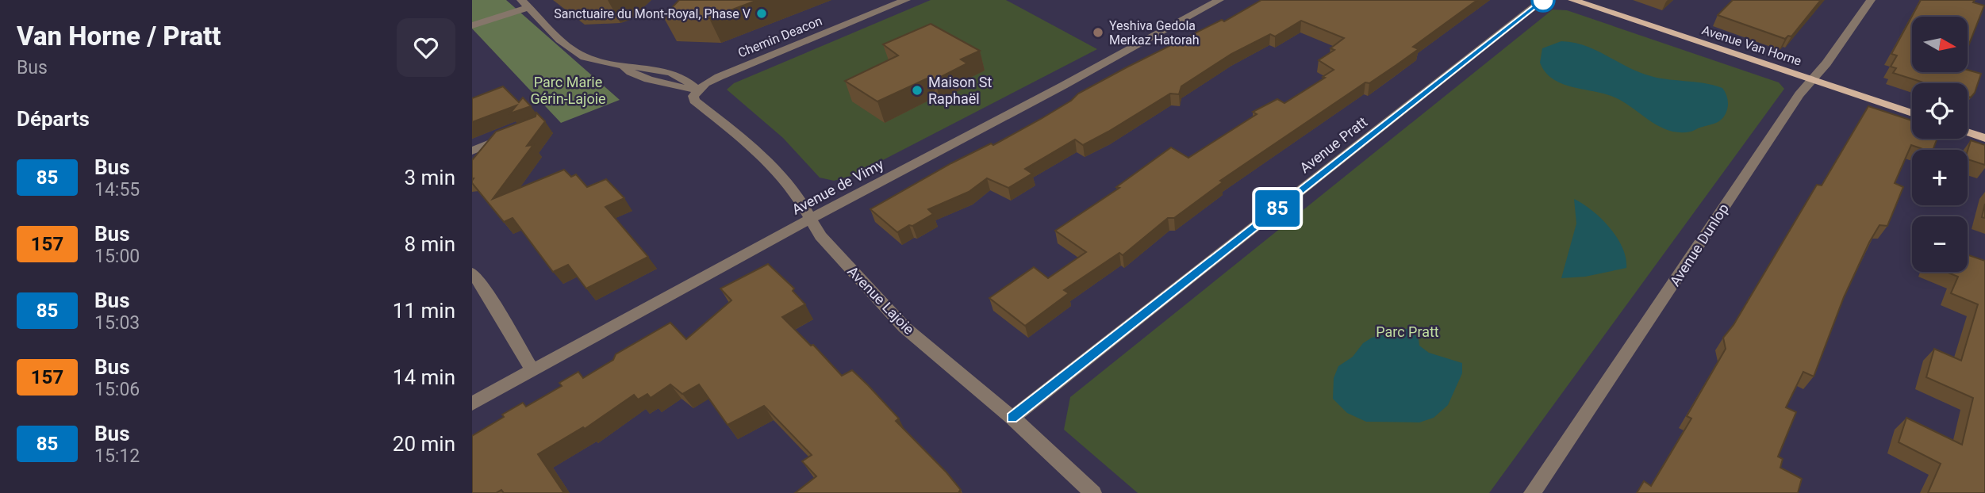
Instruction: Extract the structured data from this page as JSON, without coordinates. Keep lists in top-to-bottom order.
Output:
{
  "streets": {
    "main road": ["Avenue Van Horne"],
    "street": [
      "Chemin Deacon",
      "Avenue Pratt",
      "Avenue de Vimy",
      "Avenue Dunlop",
      "Avenue Lajoie"
    ]
  },
  "crossings": [
    ["Chemin Deacon", "Avenue Lajoie"],
    ["Avenue Van Horne", "Avenue Dunlop"],
    ["Avenue Pratt", "Avenue Lajoie"],
    ["Avenue de Vimy", "Avenue Lajoie"]
  ],
  "parks": ["Parc Marie Gérin-Lajoie", "Parc Pratt"],
  "places": ["Sanctuaire du Mont-Royal, Phase V", "Yeshiva Gedola Merkaz Hatorah", "Maison St Raphaël"],
  "lines": ["bus line 85"],
  "north": "right",
  "page": {
    "heading": [
      ["Van Horne / Pratt", "Bus"],
      "Départs"
    ],
    "on_map": "85",
    "map_buttons": ["+", "−"],
    "list": [
      {
        "mark": "85",
        "name": "Bus",
        "note": "14:55",
        "value": "3 min"
      },
      {
        "mark": "157",
        "name": "Bus",
        "note": "15:00",
        "value": "8 min"
      },
      {
        "mark": "85",
        "name": "Bus",
        "note": "15:03",
        "value": "11 min"
      },
      {
        "mark": "157",
        "name": "Bus",
        "note": "15:06",
        "value": "14 min"
      },
      {
        "mark": "85",
        "name": "Bus",
        "note": "15:12",
        "value": "20 min"
      }
    ]
  }
}
